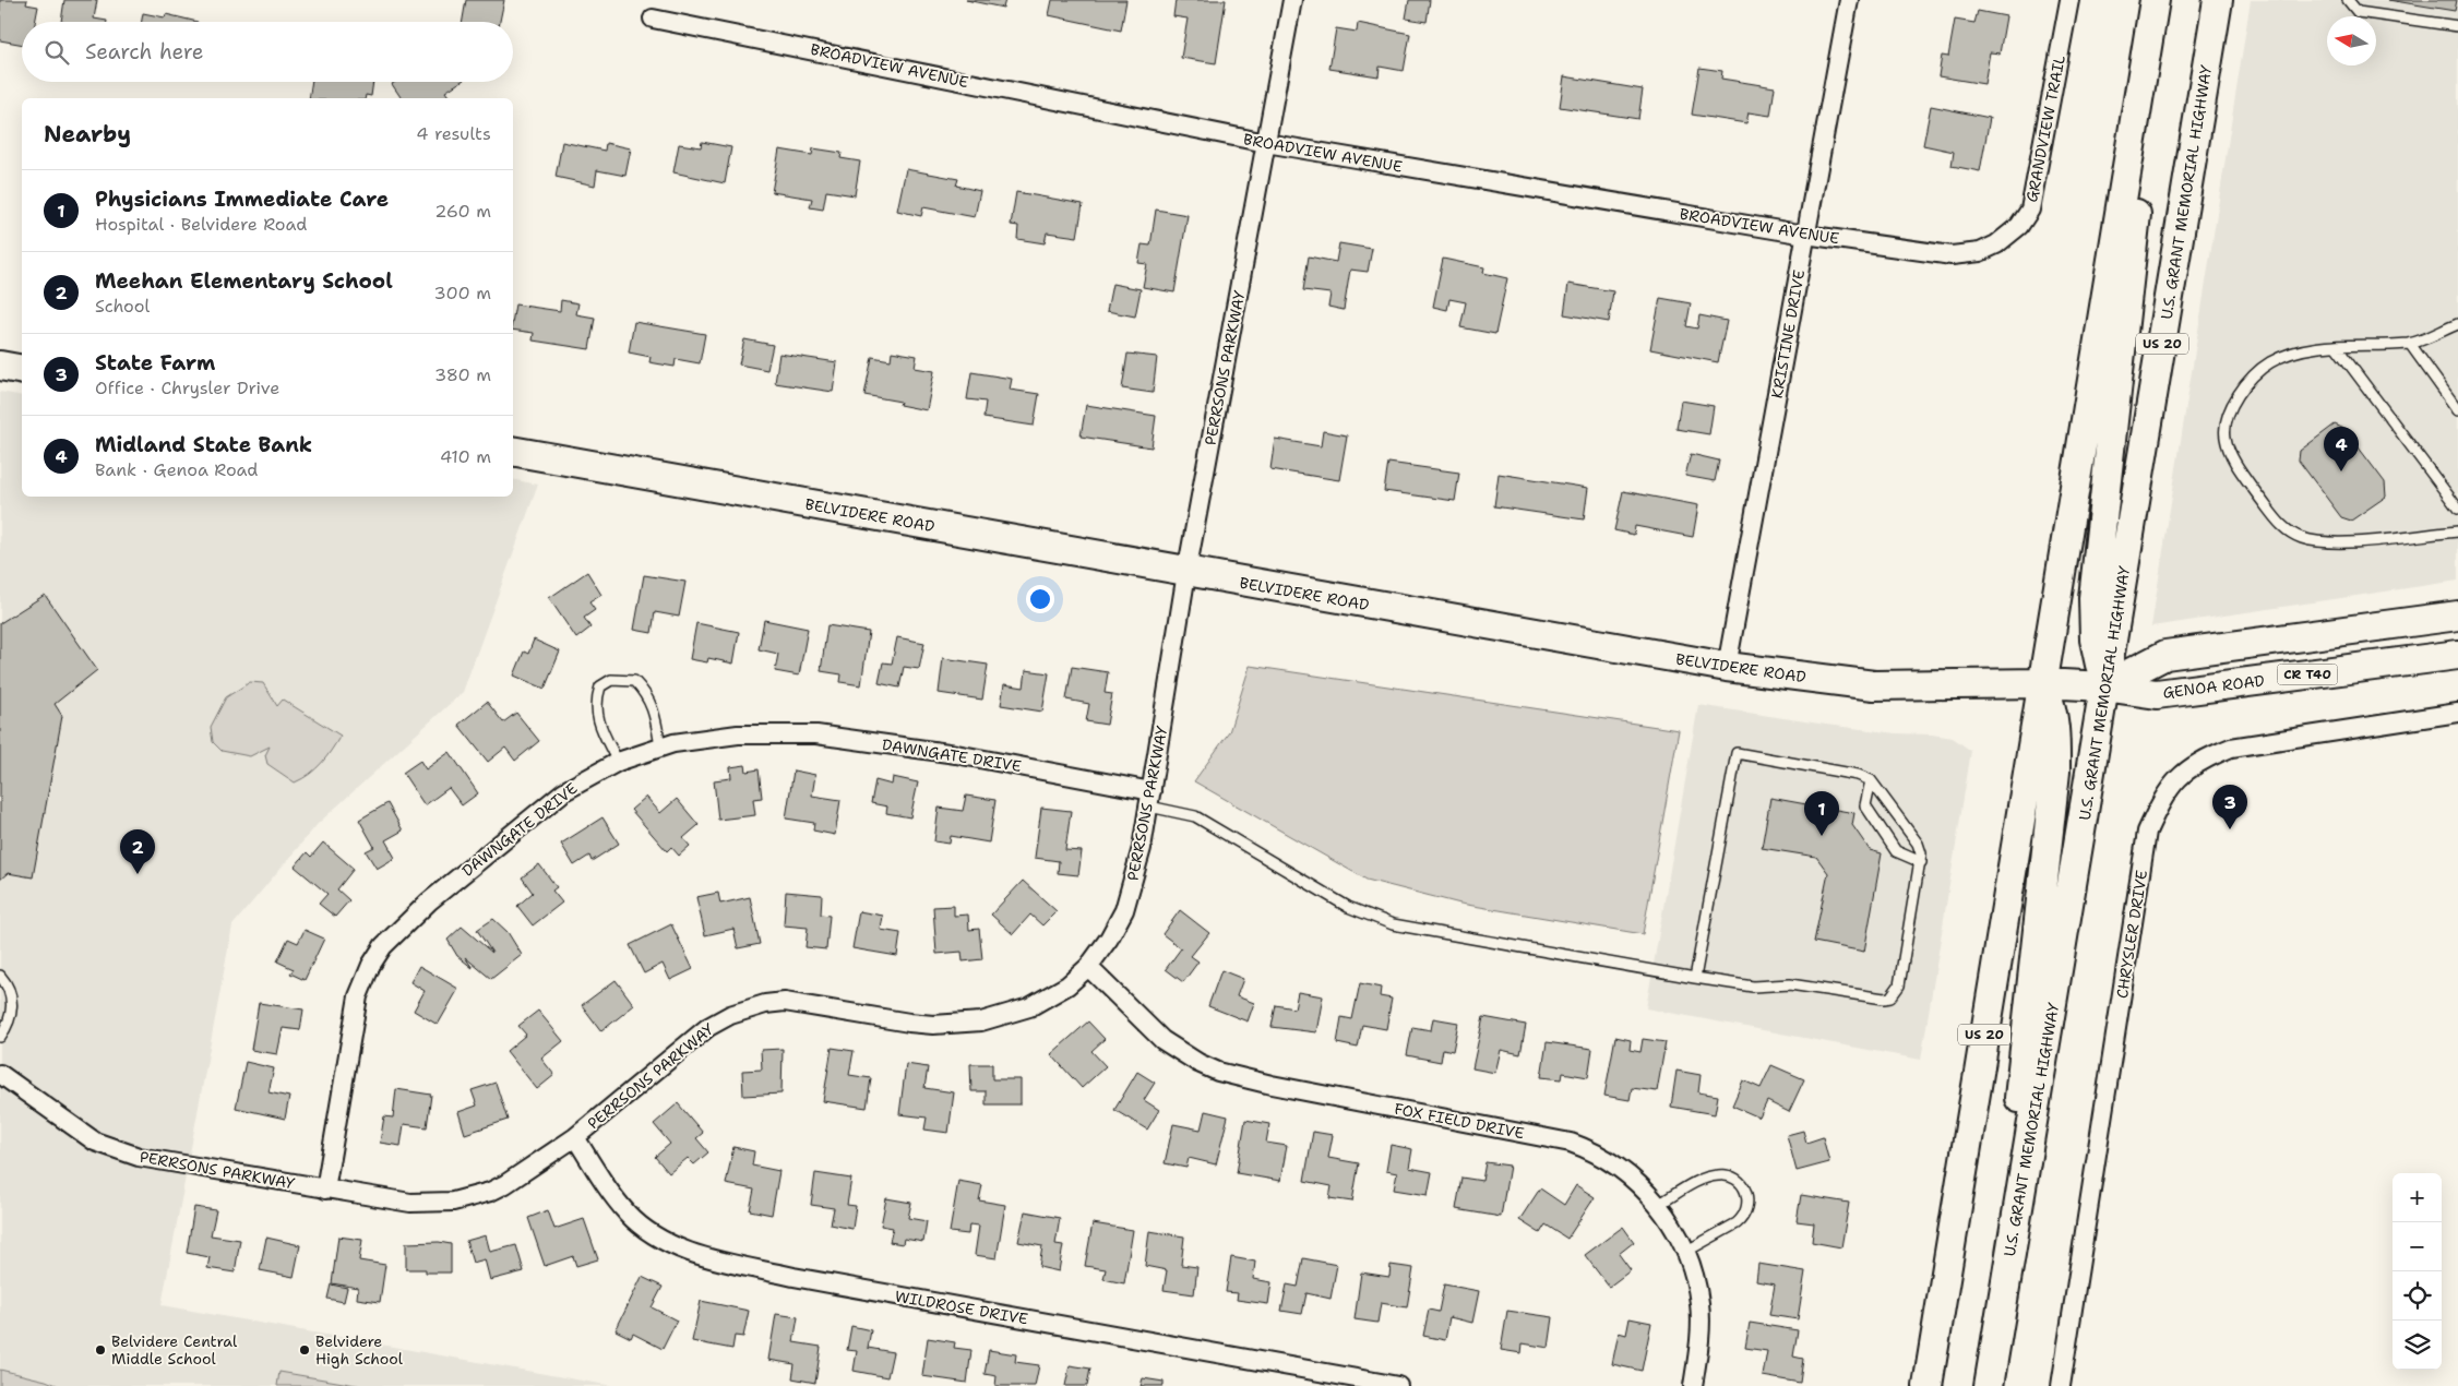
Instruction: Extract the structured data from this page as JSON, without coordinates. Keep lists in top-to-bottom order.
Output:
{
  "streets": {
    "main road": [
      "U.S. GRANT MEMORIAL HIGHWAY",
      "US 20",
      "BELVIDERE ROAD",
      "CR T40",
      "GENOA ROAD"
    ],
    "street": [
      "BROADVIEW AVENUE",
      "GRANDVIEW TRAIL",
      "KRISTINE DRIVE",
      "PERRSONS PARKWAY",
      "DAWNGATE DRIVE",
      "CHRYSLER DRIVE",
      "FOX FIELD DRIVE",
      "WILDROSE DRIVE"
    ]
  },
  "crossings": [
    ["BROADVIEW AVENUE", "GRANDVIEW TRAIL"],
    ["BROADVIEW AVENUE", "KRISTINE DRIVE"],
    ["BROADVIEW AVENUE", "PERRSONS PARKWAY"],
    ["U.S. GRANT MEMORIAL HIGHWAY", "BELVIDERE ROAD"],
    ["U.S. GRANT MEMORIAL HIGHWAY", "GENOA ROAD"],
    ["KRISTINE DRIVE", "BELVIDERE ROAD"],
    ["US 20", "BELVIDERE ROAD"],
    ["PERRSONS PARKWAY", "BELVIDERE ROAD"],
    ["PERRSONS PARKWAY", "DAWNGATE DRIVE"],
    ["PERRSONS PARKWAY", "FOX FIELD DRIVE"],
    ["PERRSONS PARKWAY", "WILDROSE DRIVE"],
    ["BELVIDERE ROAD", "GENOA ROAD"]
  ],
  "places": ["Belvidere Central Middle School", "Belvidere High School"],
  "north": "left",
  "page": {
    "search": "Search here",
    "heading": ["Nearby", "4 results"],
    "list": [
      {
        "mark": "1",
        "name": "Physicians Immediate Care",
        "note": "Hospital · Belvidere Road",
        "value": "260 m"
      },
      {
        "mark": "2",
        "name": "Meehan Elementary School",
        "note": "School",
        "value": "300 m"
      },
      {
        "mark": "3",
        "name": "State Farm",
        "note": "Office · Chrysler Drive",
        "value": "380 m"
      },
      {
        "mark": "4",
        "name": "Midland State Bank",
        "note": "Bank · Genoa Road",
        "value": "410 m"
      }
    ],
    "pins": [
      "4",
      "3",
      "1",
      "2"
    ],
    "map_buttons": ["+", "−"]
  }
}
